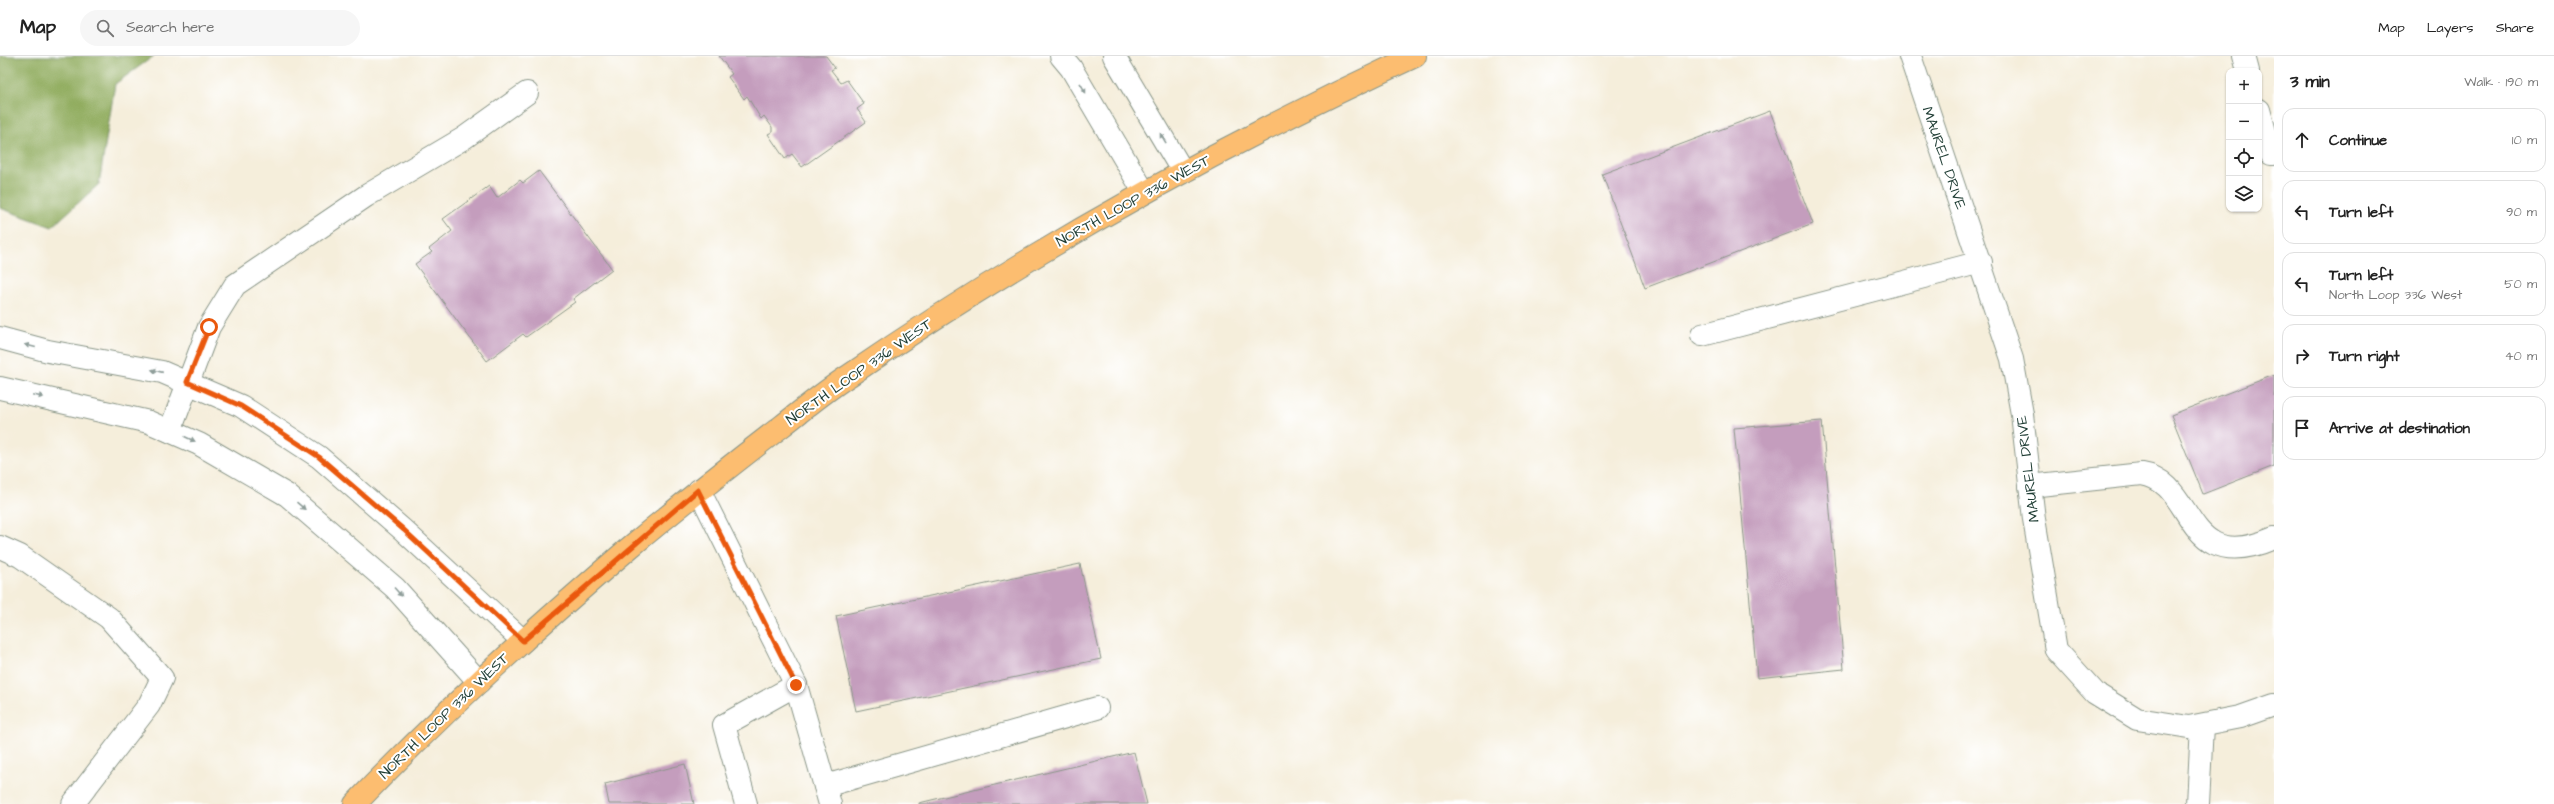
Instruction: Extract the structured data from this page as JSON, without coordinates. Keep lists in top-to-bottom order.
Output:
{
  "streets": {
    "main road": ["NORTH LOOP 336 WEST"],
    "street": ["MAUREL DRIVE"]
  },
  "page": {
    "header": "Map",
    "search": "Search here",
    "nav": ["Map", "Layers", "Share"],
    "heading": ["3 min", "Walk · 190 m"],
    "map_buttons": ["+", "−"],
    "list": [
      ["Continue", "10 m"],
      ["Turn left", "90 m"],
      ["Turn left", "North Loop 336 West", "50 m"],
      ["Turn right", "40 m"],
      "Arrive at destination"
    ]
  }
}
